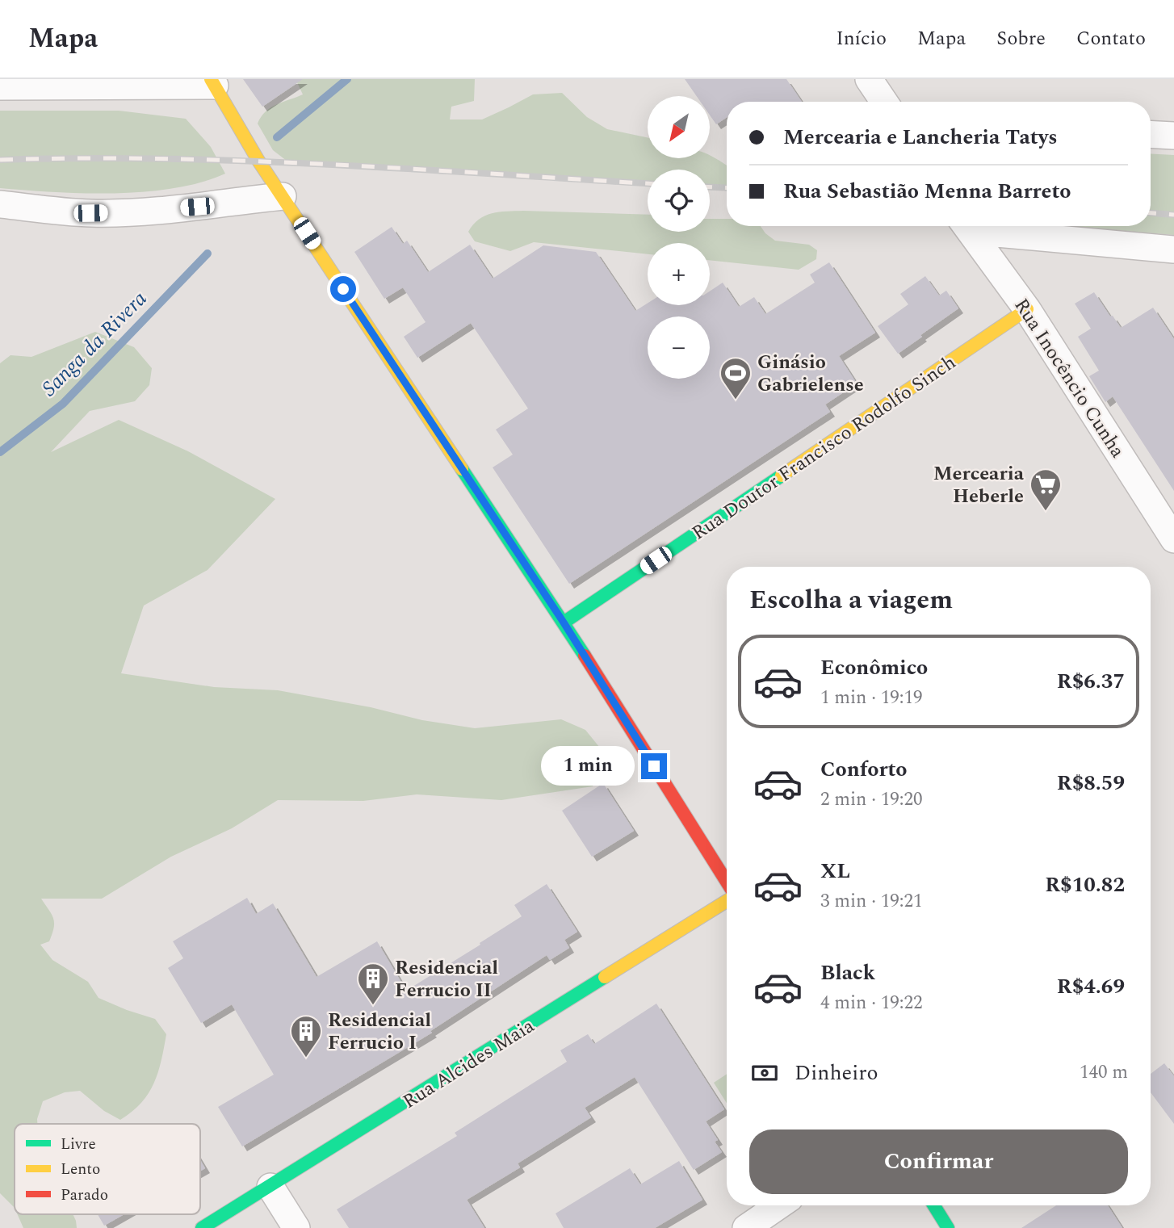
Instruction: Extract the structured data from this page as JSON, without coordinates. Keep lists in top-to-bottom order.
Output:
{
  "streets": {
    "street": ["Rua Inocêncio Cunha", "Rua Doutor Francisco Rodolfo Sinch", "Rua Alcides Maia"]
  },
  "crossings": [
    ["Rua Inocêncio Cunha", "Rua Doutor Francisco Rodolfo Sinch"]
  ],
  "water": ["Sanga da Rivera"],
  "places": {
    "sports": ["Ginásio Gabrielense"],
    "supermarket": ["Mercearia Heberle"],
    "building": ["Residencial Ferrucio II", "Residencial Ferrucio I"]
  },
  "legend": ["Livre", "Lento", "Parado"],
  "north": "bottom left",
  "page": {
    "header": "Mapa",
    "nav": [
      "Início",
      "Mapa",
      "Sobre",
      "Contato"
    ],
    "map_buttons": ["+", "−"],
    "banner": ["Mercearia e Lancheria Tatys", "Rua Sebastião Menna Barreto"],
    "heading": "Escolha a viagem",
    "list": [
      {
        "name": "Econômico",
        "note": "1 min · 19:19",
        "value": "R$6.37"
      },
      {
        "name": "Conforto",
        "note": "2 min · 19:20",
        "value": "R$8.59"
      },
      {
        "name": "XL",
        "note": "3 min · 19:21",
        "value": "R$10.82"
      },
      {
        "name": "Black",
        "note": "4 min · 19:22",
        "value": "R$4.69"
      }
    ],
    "bubble": "1 min",
    "pay": ["Dinheiro", "140 m"],
    "buttons": "Confirmar"
  }
}
